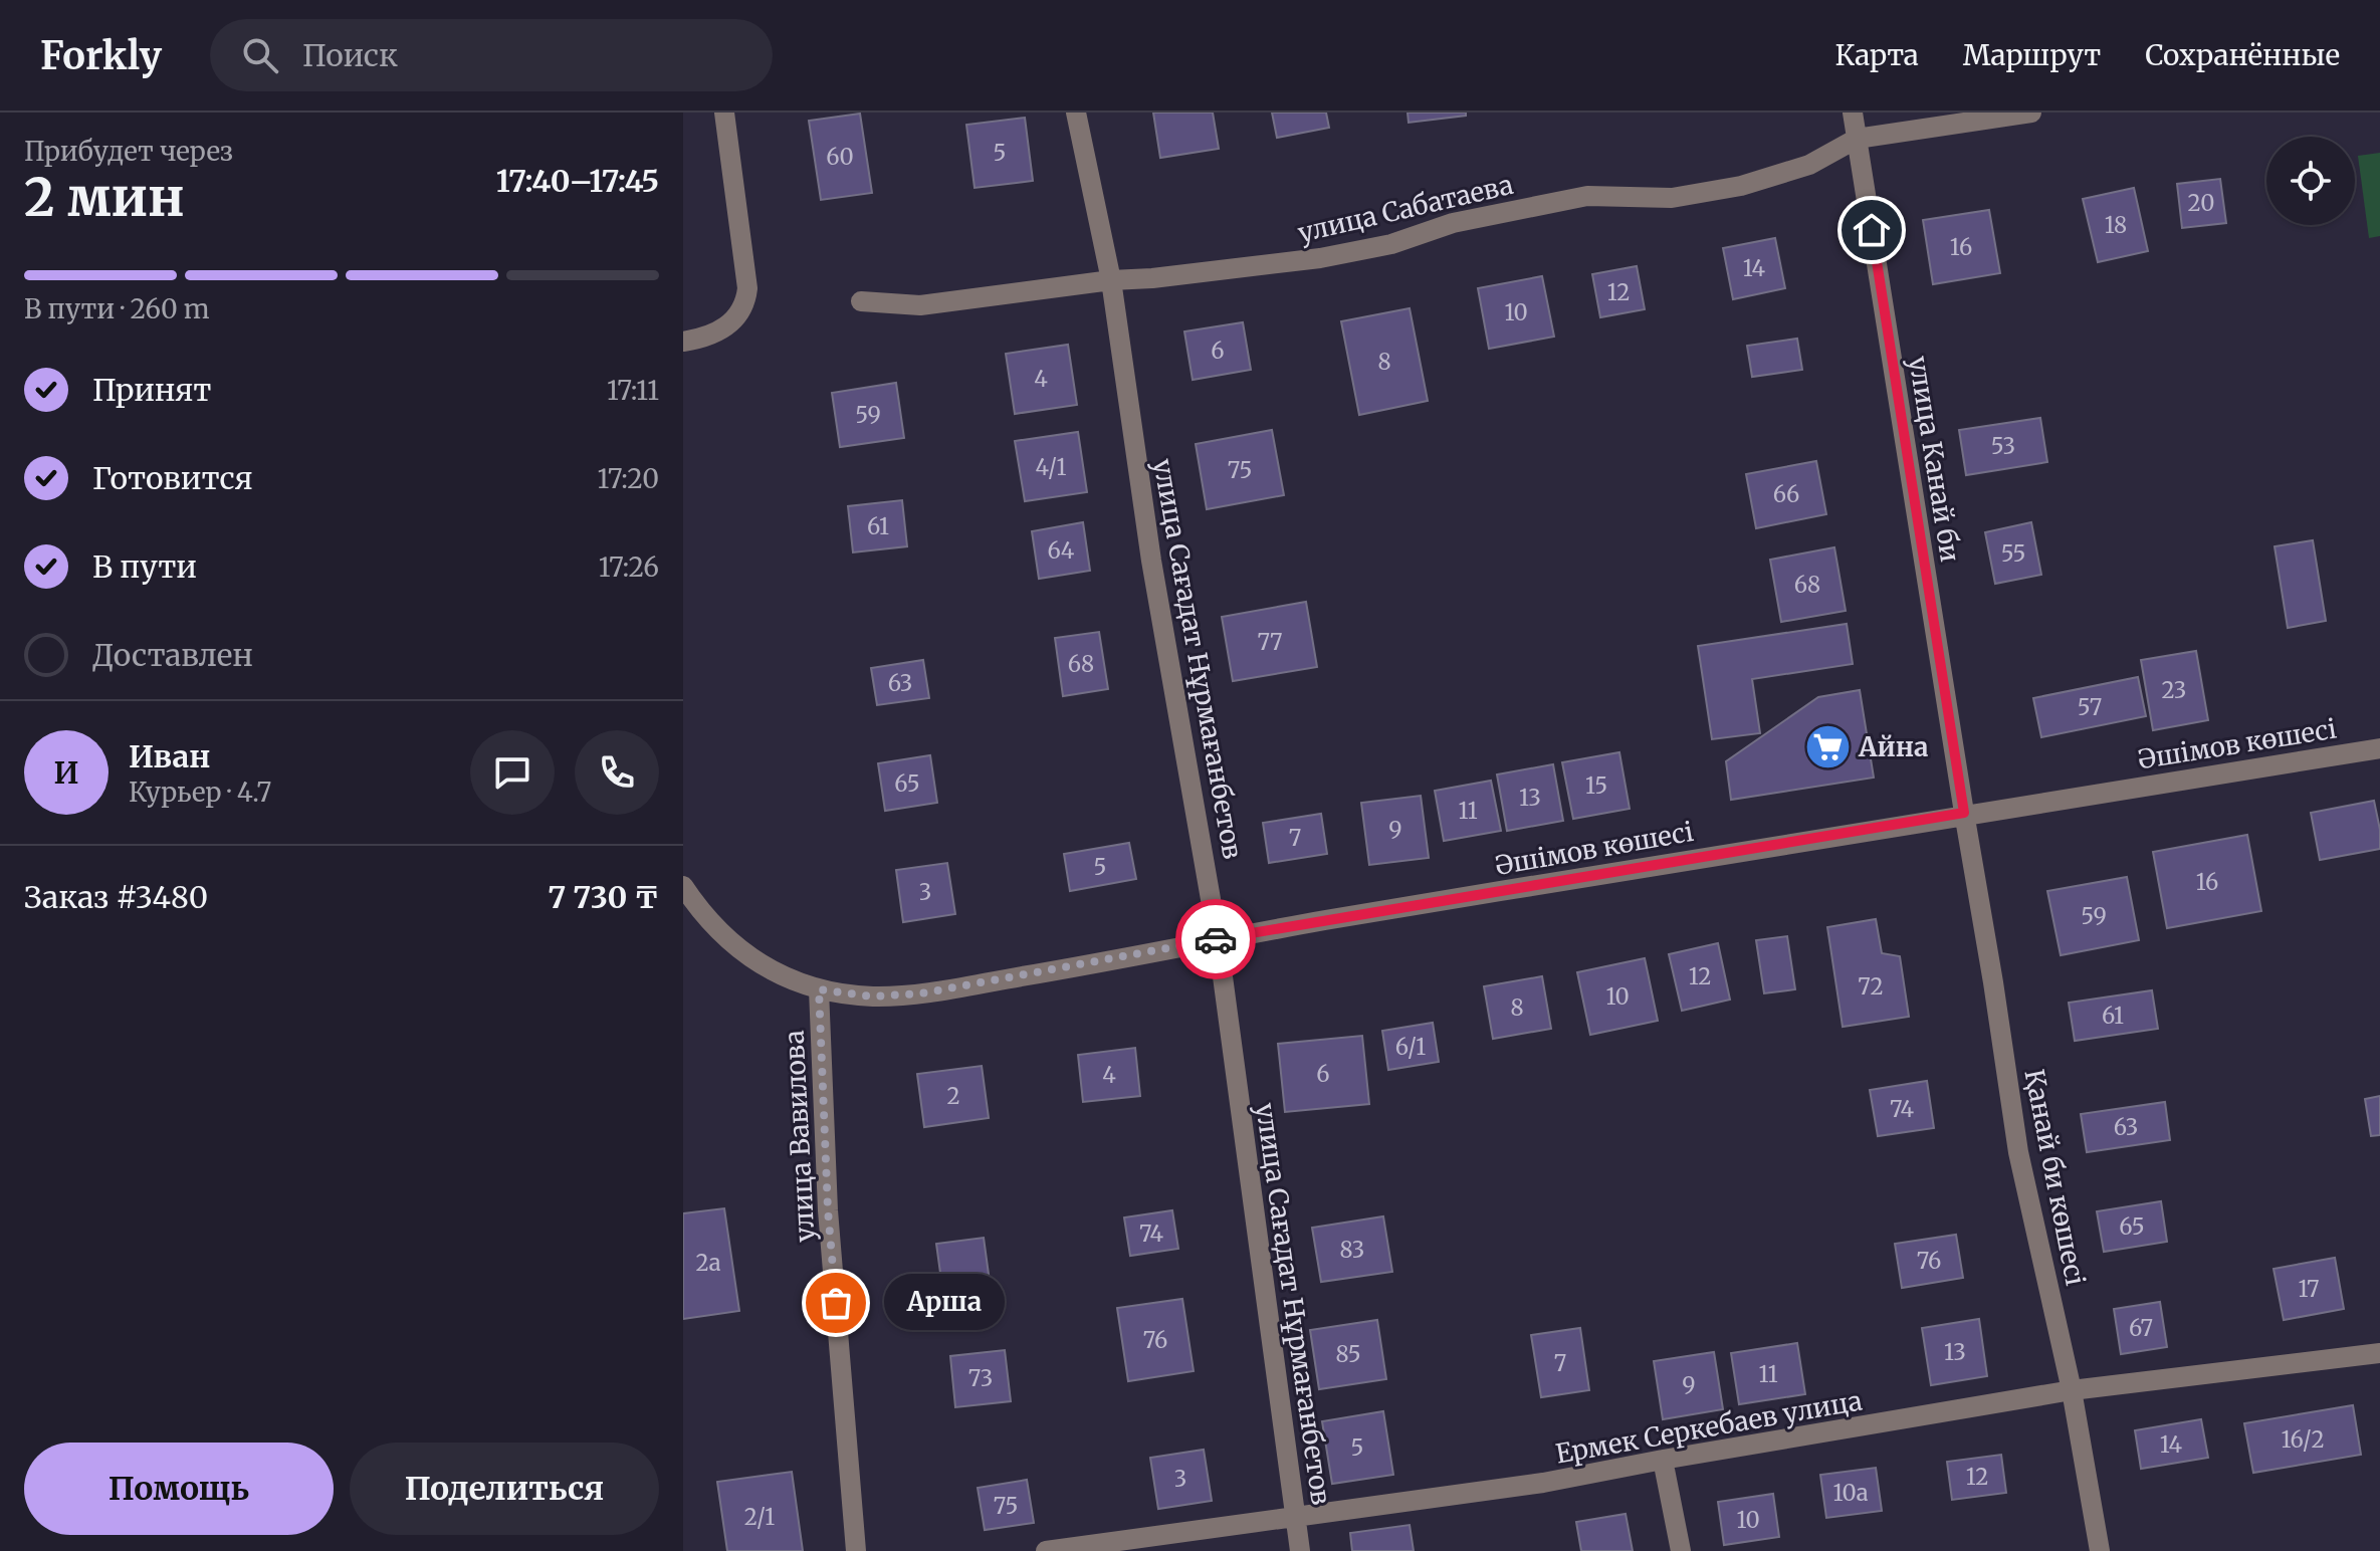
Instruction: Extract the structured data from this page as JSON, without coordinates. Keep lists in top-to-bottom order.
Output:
{
  "streets": {
    "street": [
      "улица Сабатаева",
      "улица Канай би",
      "улица Сағадат Нұрмағанбетов",
      "Әшімов көшесі",
      "улица Вавилова",
      "Қанай би көшесі",
      "Ермек Серкебаев улица"
    ]
  },
  "crossings": [
    ["улица Сабатаева", "улица Канай би"],
    ["улица Сабатаева", "улица Сағадат Нұрмағанбетов"],
    ["улица Канай би", "Әшімов көшесі"],
    ["улица Канай би", "Қанай би көшесі"],
    ["улица Сағадат Нұрмағанбетов", "Әшімов көшесі"],
    ["улица Сағадат Нұрмағанбетов", "Ермек Серкебаев улица"],
    ["Әшімов көшесі", "улица Вавилова"],
    ["Әшімов көшесі", "Қанай би көшесі"],
    ["Қанай би көшесі", "Ермек Серкебаев улица"]
  ],
  "places": {
    "supermarket": ["Айна"],
    "other": ["Арша"]
  },
  "house_numbers": [
    "5",
    "60",
    "20",
    "18",
    "16",
    "14",
    "12",
    "10",
    "6",
    "8",
    "4",
    "59",
    "53",
    "4/1",
    "75",
    "66",
    "61",
    "64",
    "55",
    "68",
    "77",
    "68",
    "63",
    "23",
    "57",
    "65",
    "15",
    "13",
    "11",
    "9",
    "7",
    "5",
    "16",
    "3",
    "59",
    "12",
    "72",
    "10",
    "8",
    "61",
    "6/1",
    "6",
    "4",
    "2",
    "74",
    "63",
    "65",
    "74",
    "83",
    "76",
    "2а",
    "17",
    "67",
    "76",
    "13",
    "85",
    "7",
    "11",
    "73",
    "9",
    "16/2",
    "14",
    "5",
    "12",
    "3",
    "10а",
    "75",
    "2/1",
    "10"
  ],
  "page": {
    "header": "Forkly",
    "search": "Поиск",
    "nav": ["Карта", "Маршрут", "Сохранённые"],
    "heading": ["2 мин", "Прибудет через", "17:40–17:45"],
    "panel": [
      "Иван",
      "Курьер · 4.7",
      "Заказ #3480",
      "7 730 ₸"
    ],
    "bar": "В пути · 260 m",
    "list": [
      ["Принят", "17:11"],
      ["Готовится", "17:20"],
      ["В пути", "17:26"],
      "Доставлен"
    ],
    "round": "И",
    "bubble": "Арша",
    "buttons": ["Помощь", "Поделиться"]
  }
}
